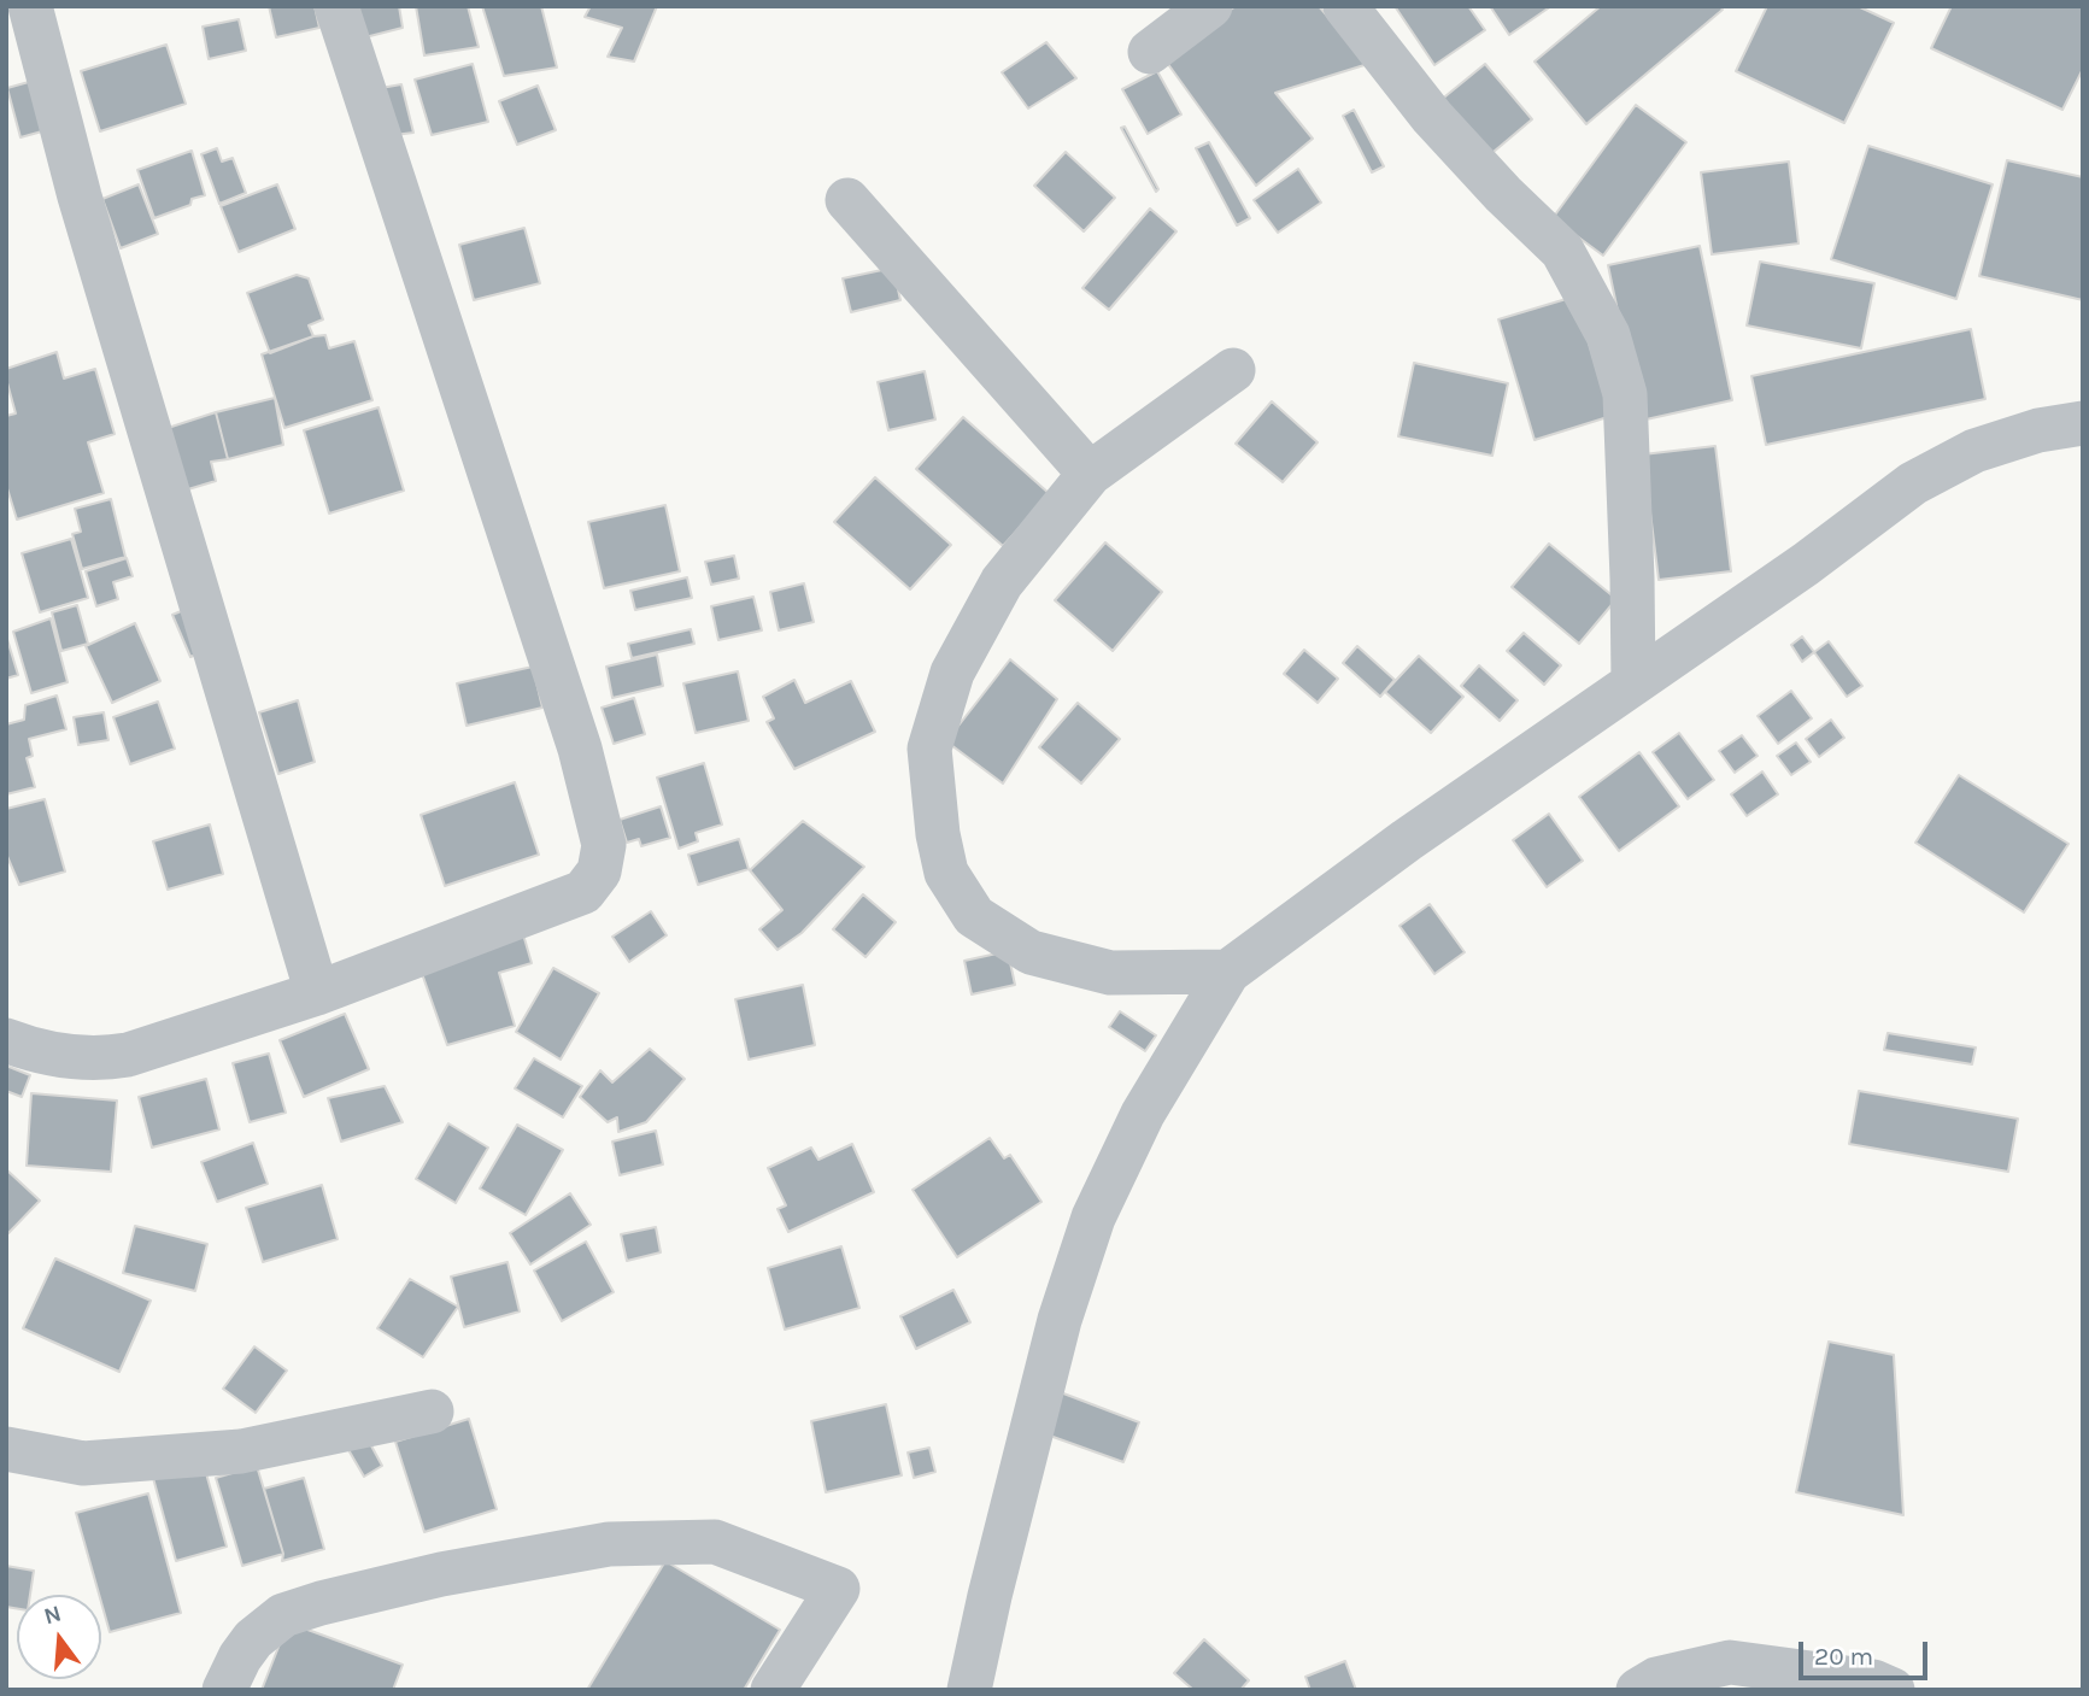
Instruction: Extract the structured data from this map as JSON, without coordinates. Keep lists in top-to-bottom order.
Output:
{
  "scale_bar": "20 m",
  "north": "top"
}
